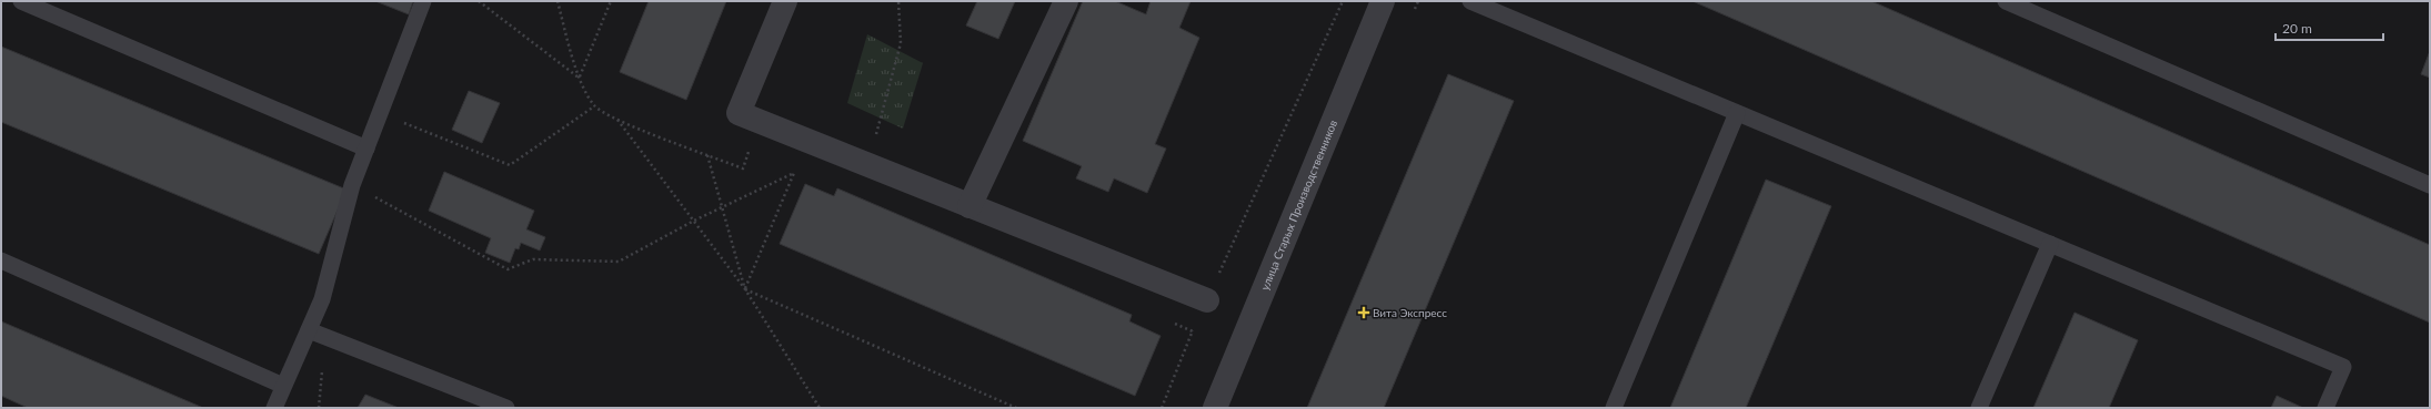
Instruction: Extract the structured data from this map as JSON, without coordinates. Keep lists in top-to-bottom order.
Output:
{
  "streets": {
    "street": ["улица Старых Производственников"]
  },
  "places": {
    "health": ["Вита Экспресс"]
  },
  "scale_bar": "20 m"
}
